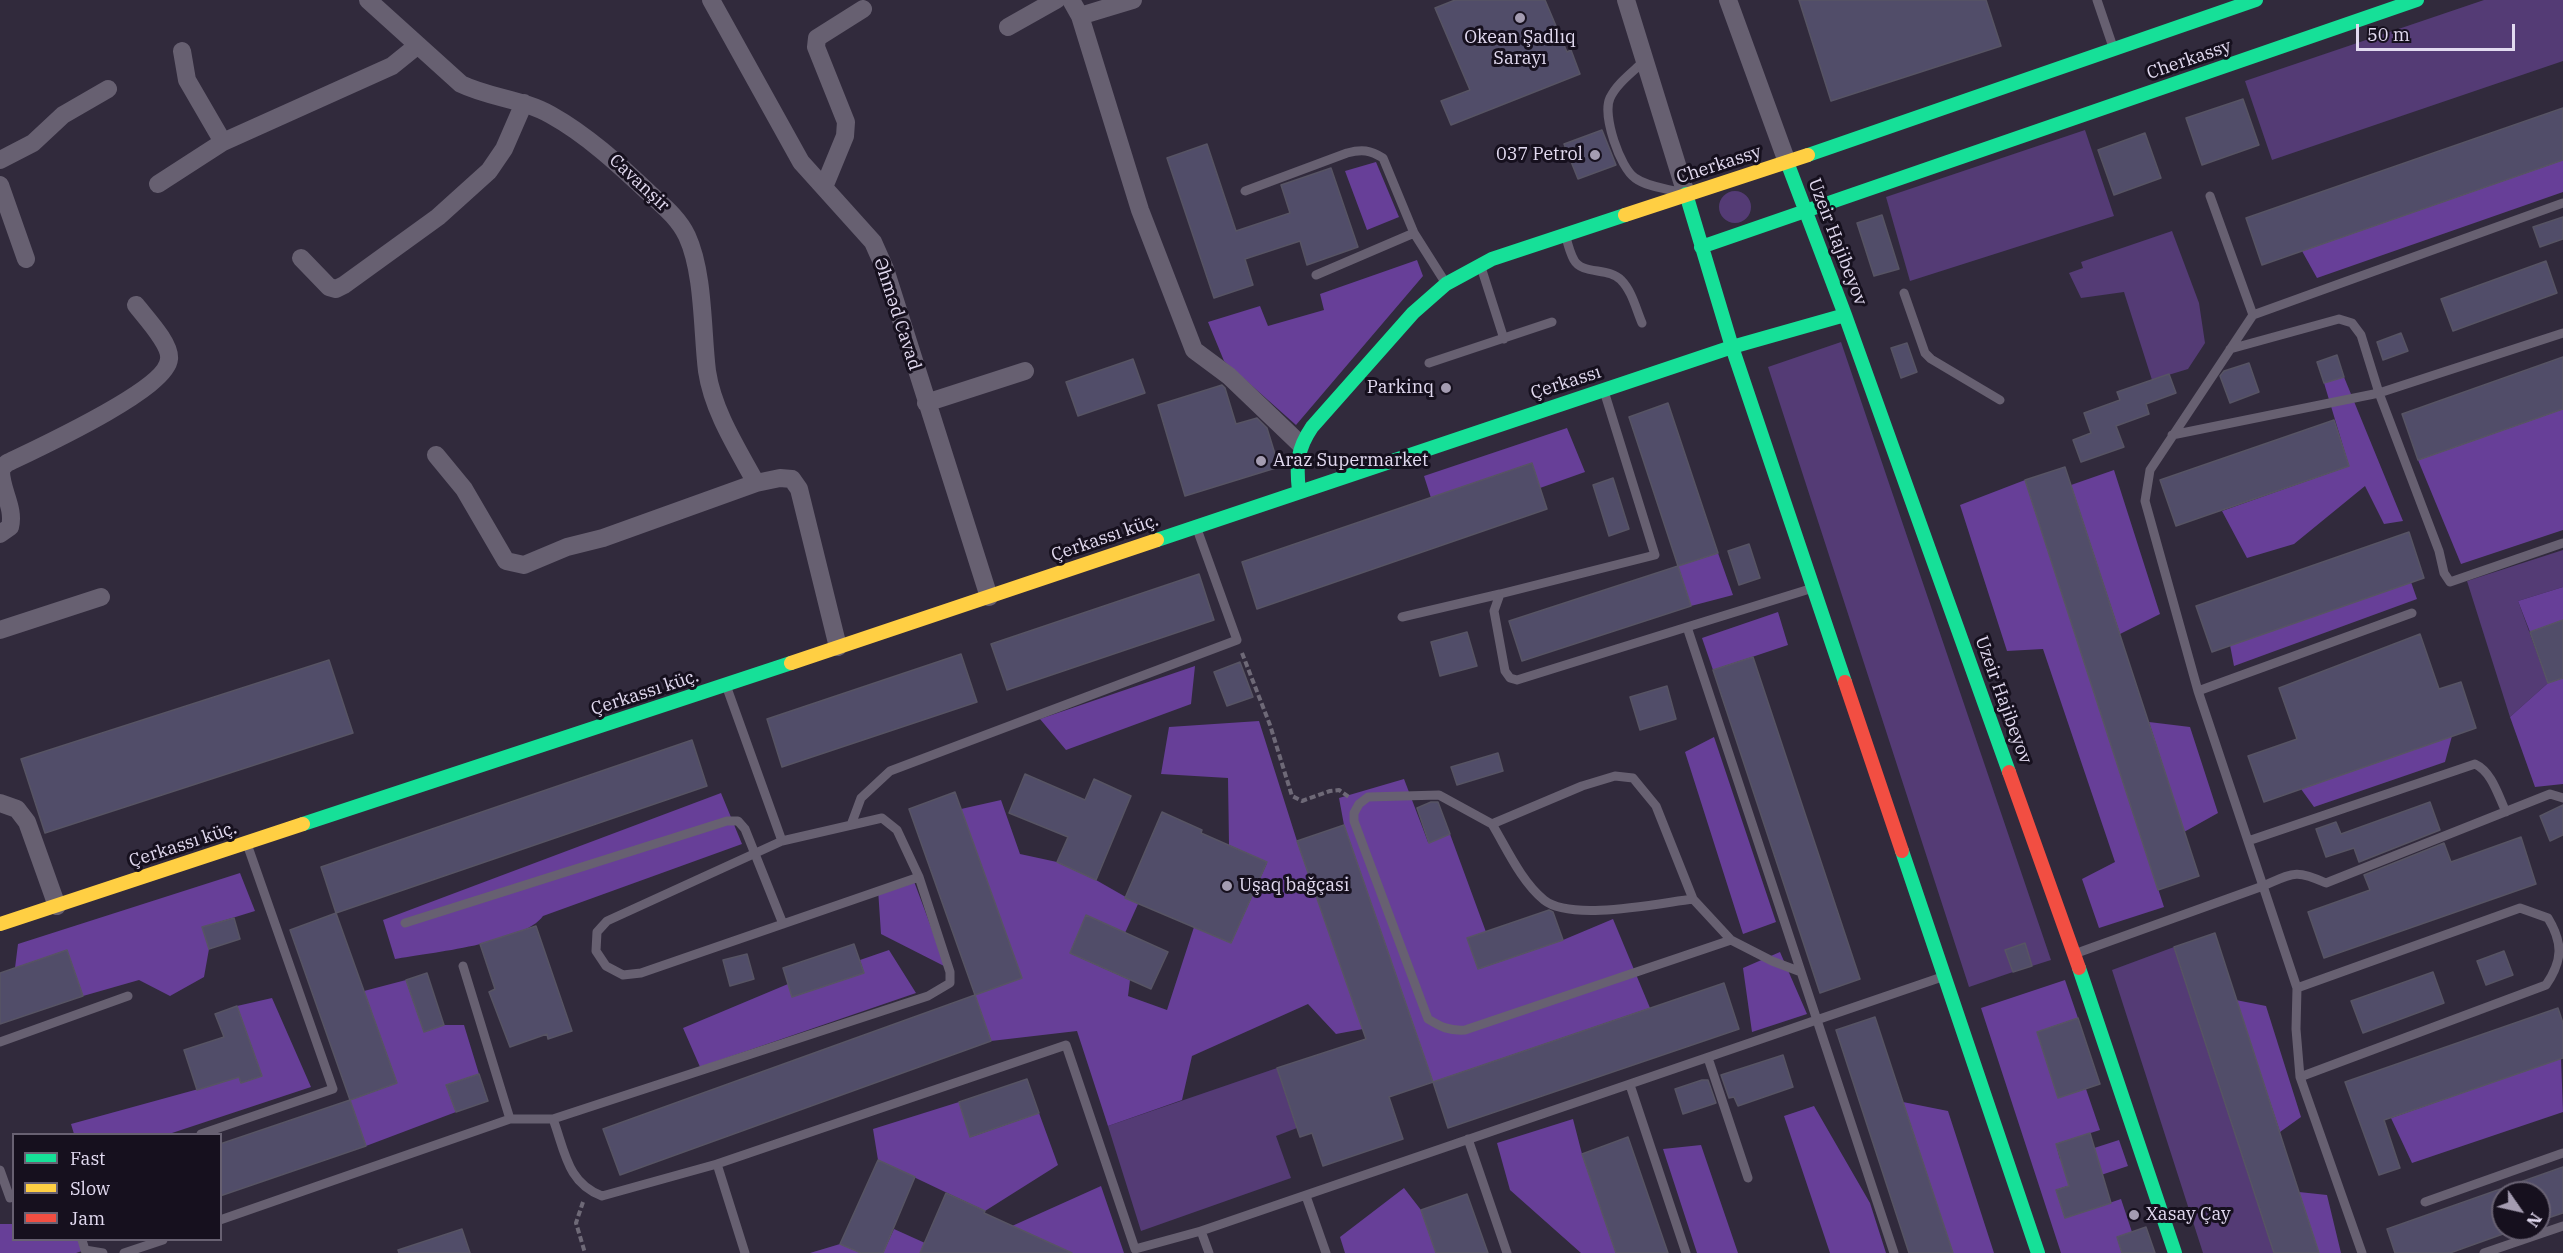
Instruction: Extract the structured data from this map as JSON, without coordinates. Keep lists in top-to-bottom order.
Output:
{
  "streets": {
    "street": [
      "Cherkassy",
      "Cavanşir",
      "Uzeir Hajibeyov",
      "Əhməd Cavad",
      "Çerkassı",
      "Çerkassı küç."
    ]
  },
  "crossings": [
    ["Cherkassy", "Uzeir Hajibeyov"],
    ["Uzeir Hajibeyov", "Çerkassı"],
    ["Əhməd Cavad", "Çerkassı küç."],
    ["Çerkassı", "Çerkassı küç."]
  ],
  "places": [
    "Okean Şadlıq Sarayı",
    "037 Petrol",
    "Parkinq",
    "Araz Supermarket",
    "Uşaq bağçasi",
    "Xasay Çay"
  ],
  "legend": ["Fast", "Slow", "Jam"],
  "scale_bar": "50 m",
  "north": "bottom right"
}
